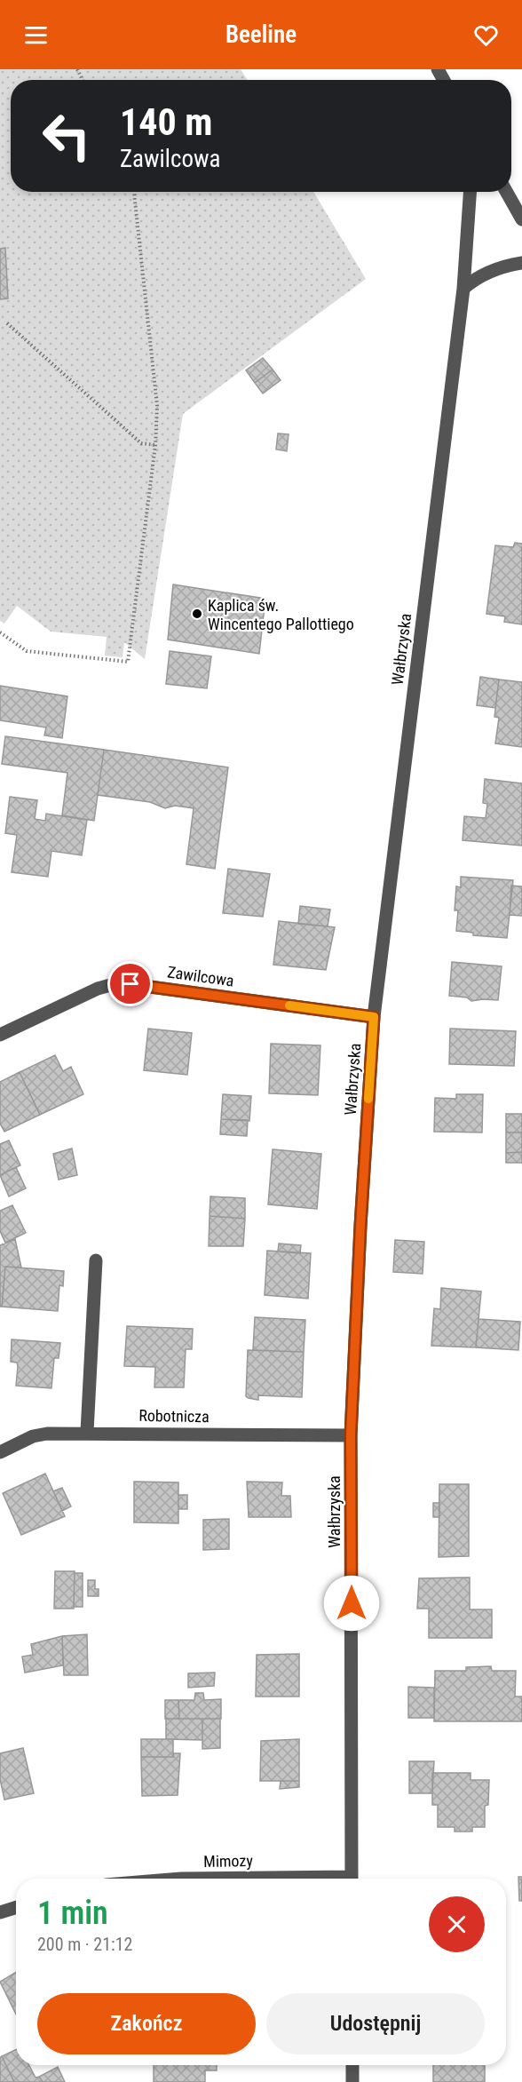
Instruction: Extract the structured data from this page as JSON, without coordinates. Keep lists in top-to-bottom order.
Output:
{
  "streets": {
    "street": ["Wałbrzyska", "Zawilcowa", "Robotnicza"]
  },
  "crossings": [
    ["Wałbrzyska", "Zawilcowa"],
    ["Wałbrzyska", "Robotnicza"]
  ],
  "places": ["Kaplica św. Wincentego Pallottiego"],
  "page": {
    "header": "Beeline",
    "turn": ["140 m", "Zawilcowa"],
    "heading": ["1 min", "200 m · 21:12"],
    "buttons": ["Zakończ", "Udostępnij"]
  }
}
